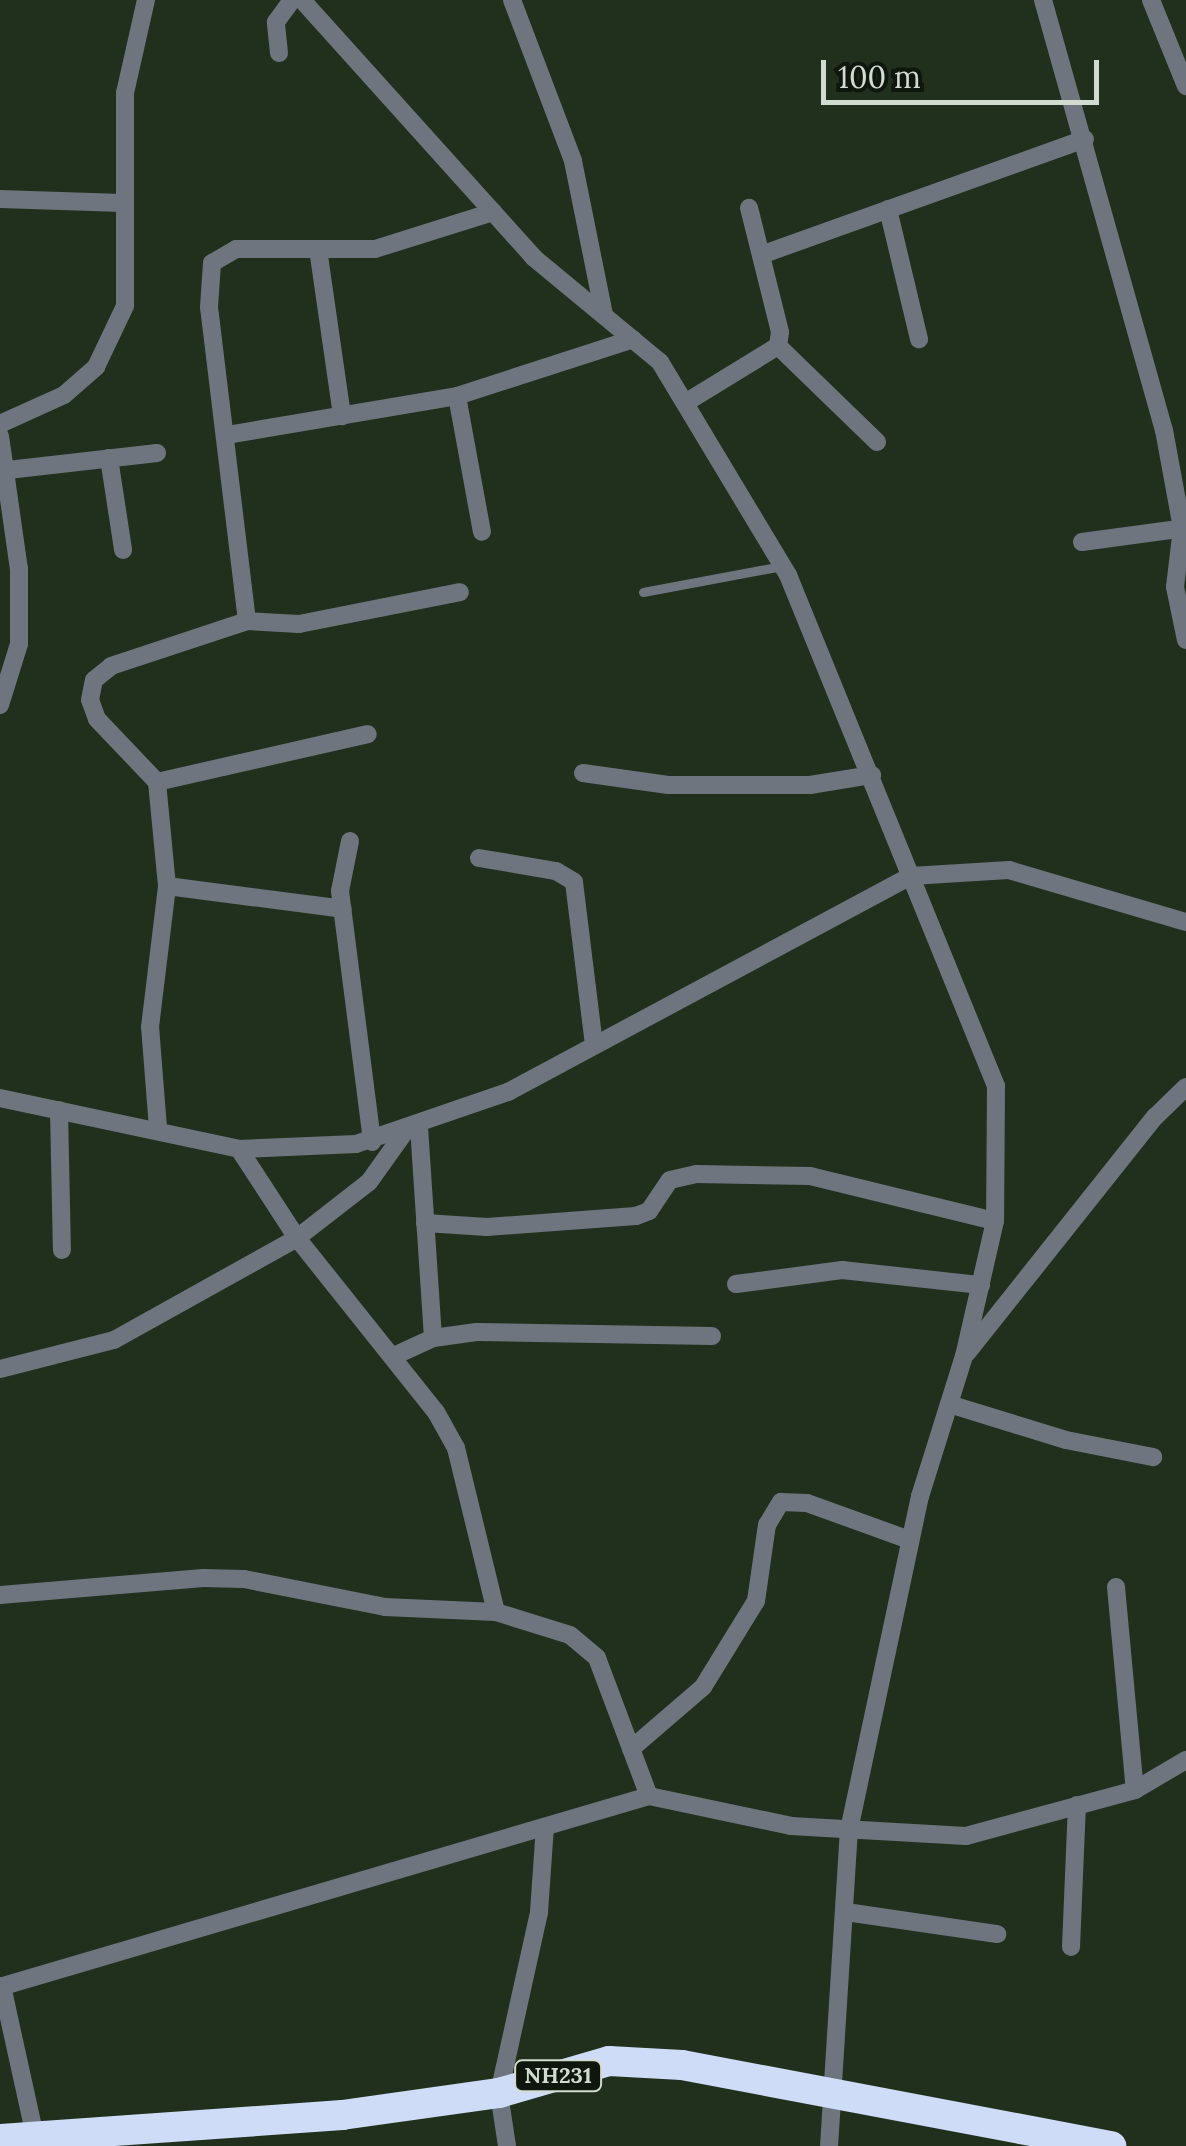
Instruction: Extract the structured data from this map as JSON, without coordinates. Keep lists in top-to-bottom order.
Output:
{
  "streets": {
    "highway": ["NH231"]
  },
  "scale_bar": "100 m"
}
